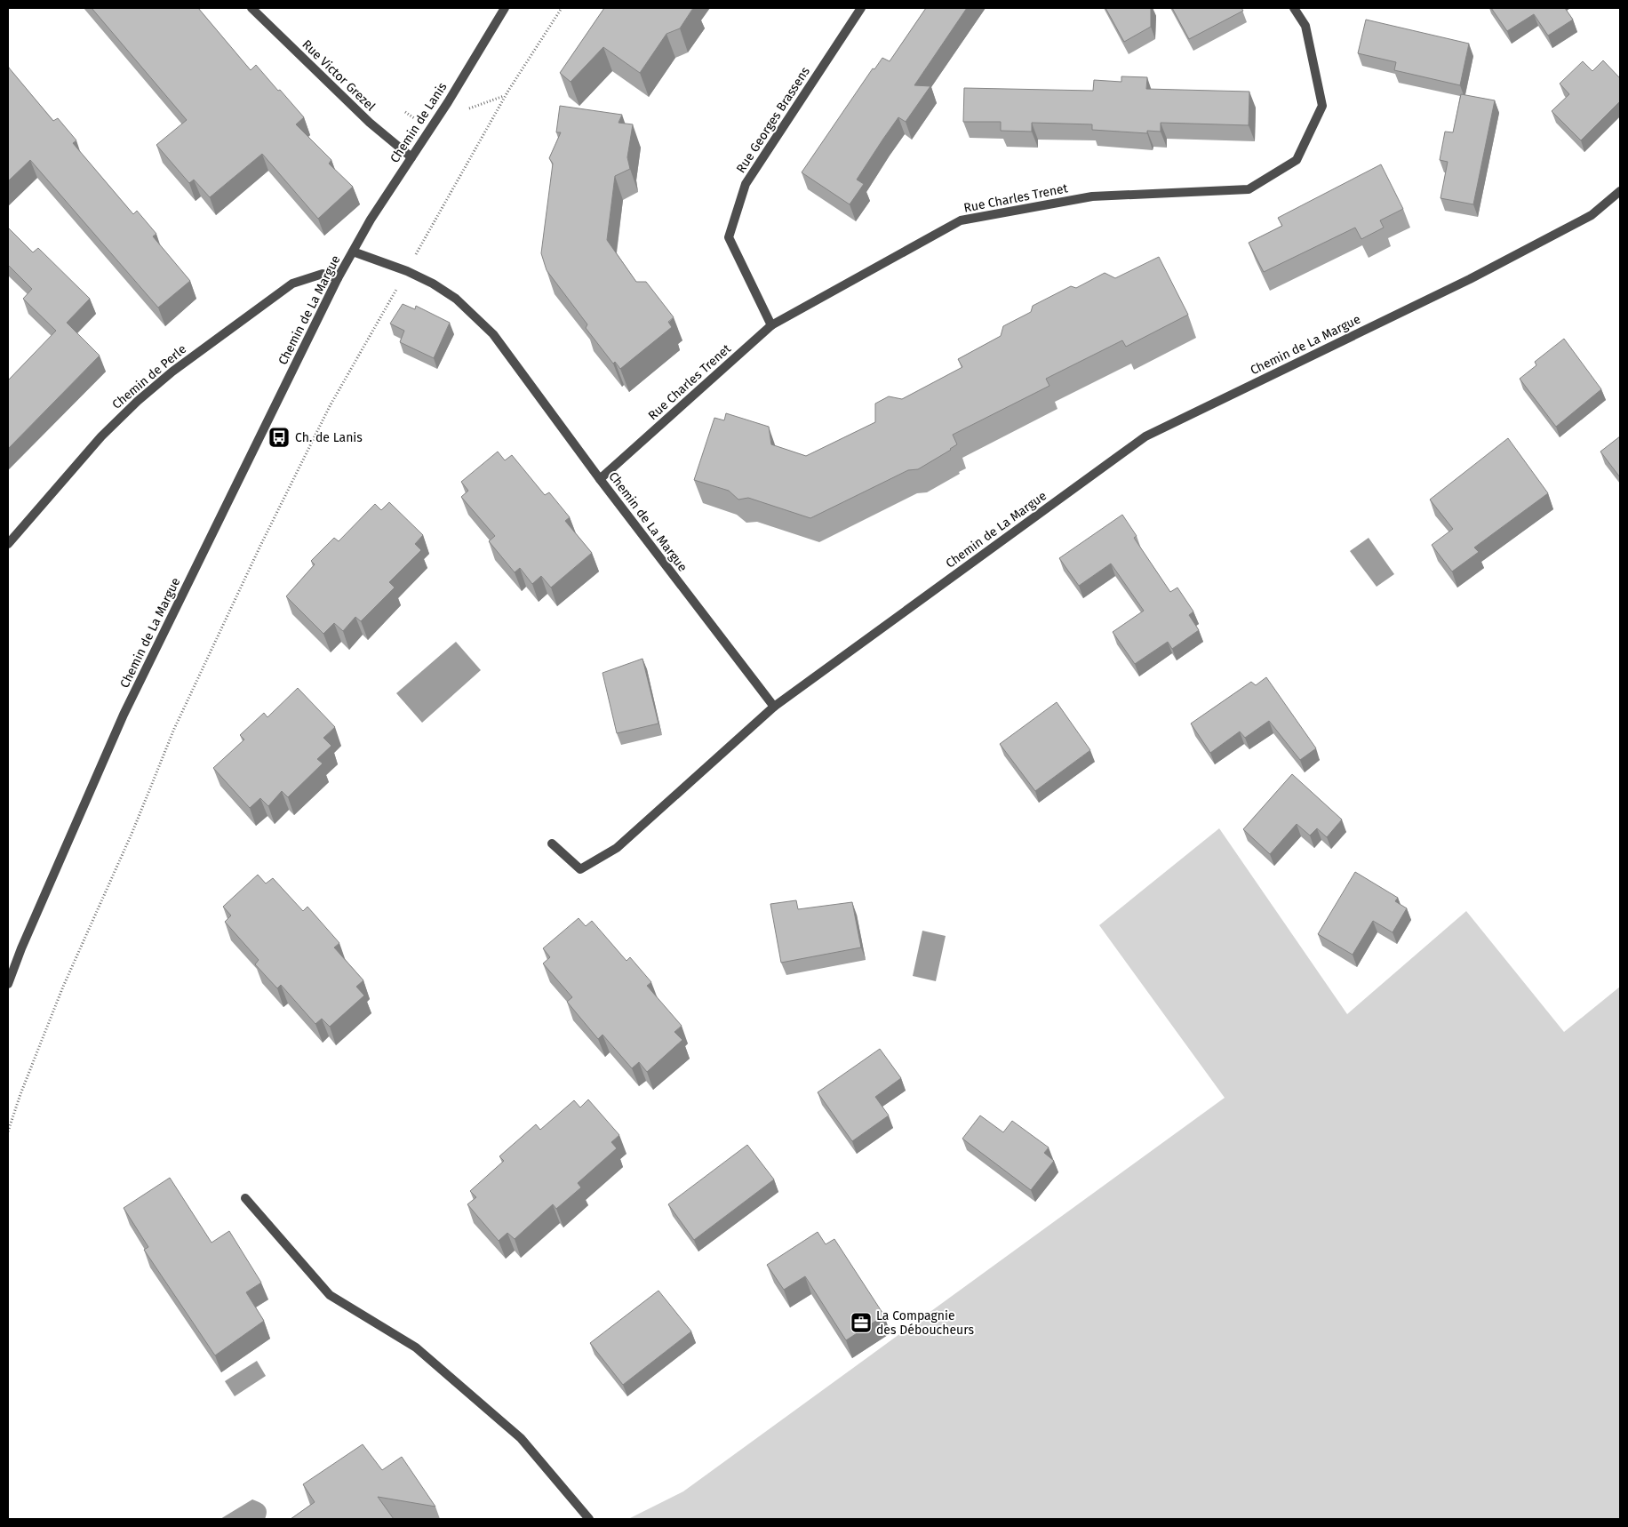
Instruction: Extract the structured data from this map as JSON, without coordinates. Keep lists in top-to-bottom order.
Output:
{
  "streets": {
    "street": [
      "Rue Victor Grezel",
      "Rue Georges Brassens",
      "Chemin de Lanis",
      "Rue Charles Trenet",
      "Chemin de La Margue",
      "Chemin de Perle"
    ]
  },
  "crossings": [
    ["Rue Victor Grezel", "Chemin de Lanis"],
    ["Rue Georges Brassens", "Rue Charles Trenet"],
    ["Chemin de Lanis", "Chemin de La Margue"],
    ["Rue Charles Trenet", "Chemin de La Margue"],
    ["Chemin de La Margue", "Chemin de Perle"]
  ],
  "places": {
    "bus stop": ["Ch. de Lanis"],
    "office": ["La Compagnie des Déboucheurs"]
  }
}
